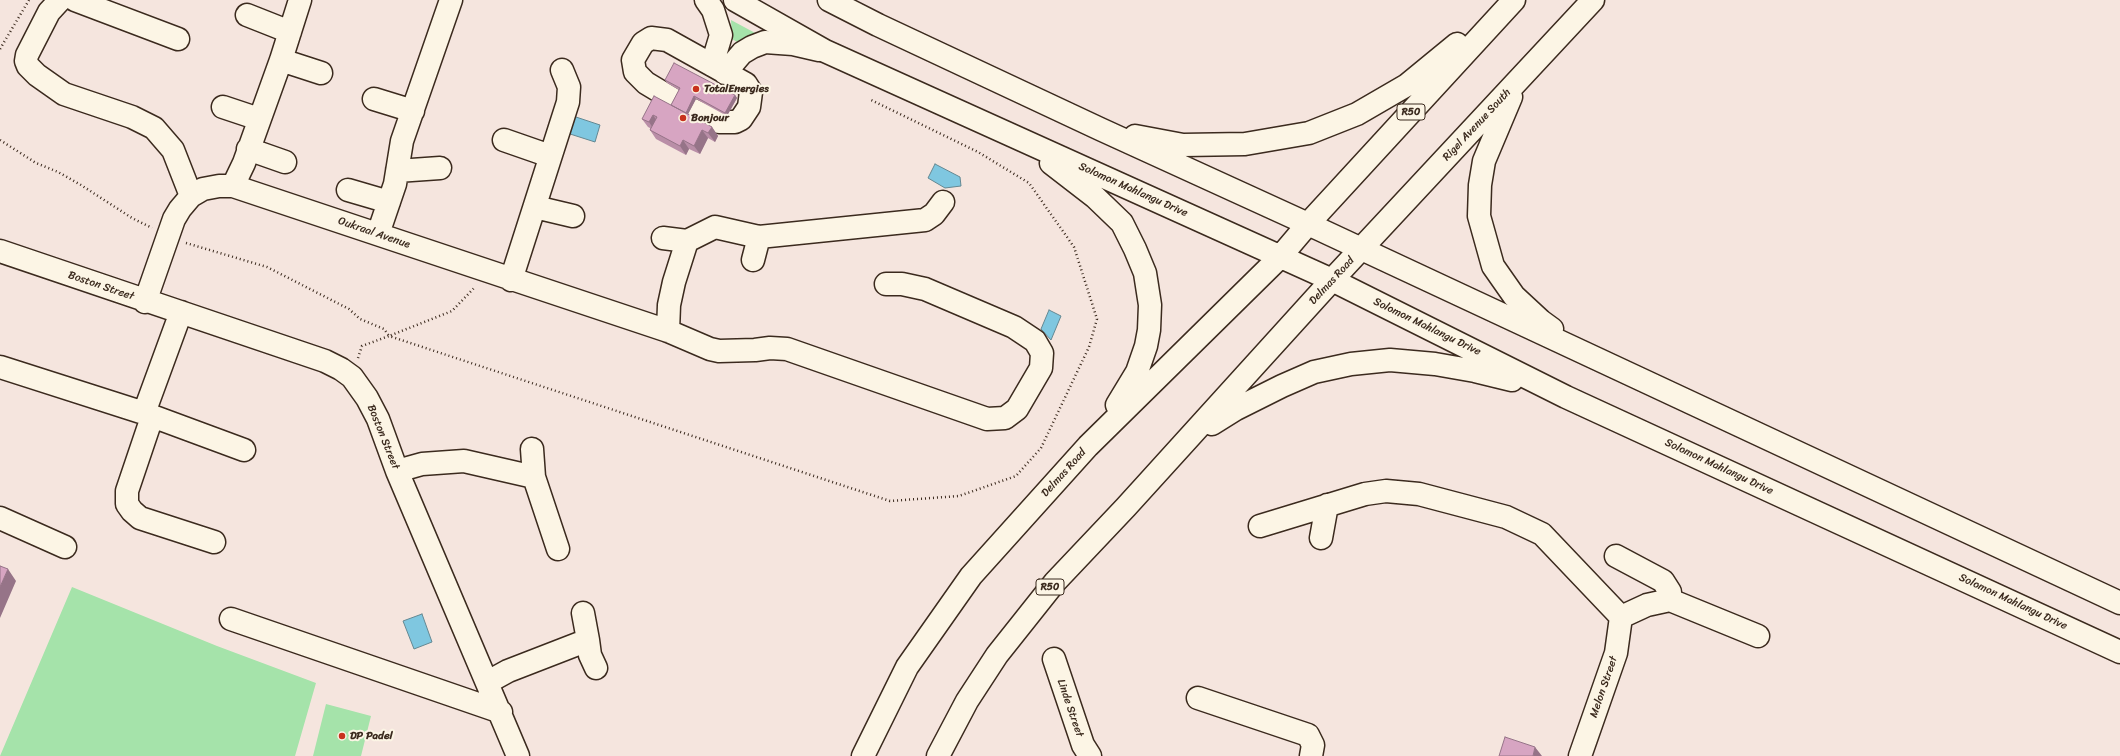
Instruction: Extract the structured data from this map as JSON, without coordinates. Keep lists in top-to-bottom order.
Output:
{
  "streets": {
    "main road": [
      "R50",
      "Rigel Avenue South",
      "Solomon Mahlangu Drive",
      "Oukraal Avenue",
      "Delmas Road",
      "Boston Street",
      "Melon Street",
      "Linde Street"
    ]
  },
  "crossings": [
    ["R50", "Delmas Road"],
    ["Rigel Avenue South", "Delmas Road"],
    ["Solomon Mahlangu Drive", "Delmas Road"],
    ["Oukraal Avenue", "Boston Street"]
  ],
  "places": ["TotalEnergies", "Bonjour", "DP Padel"]
}
